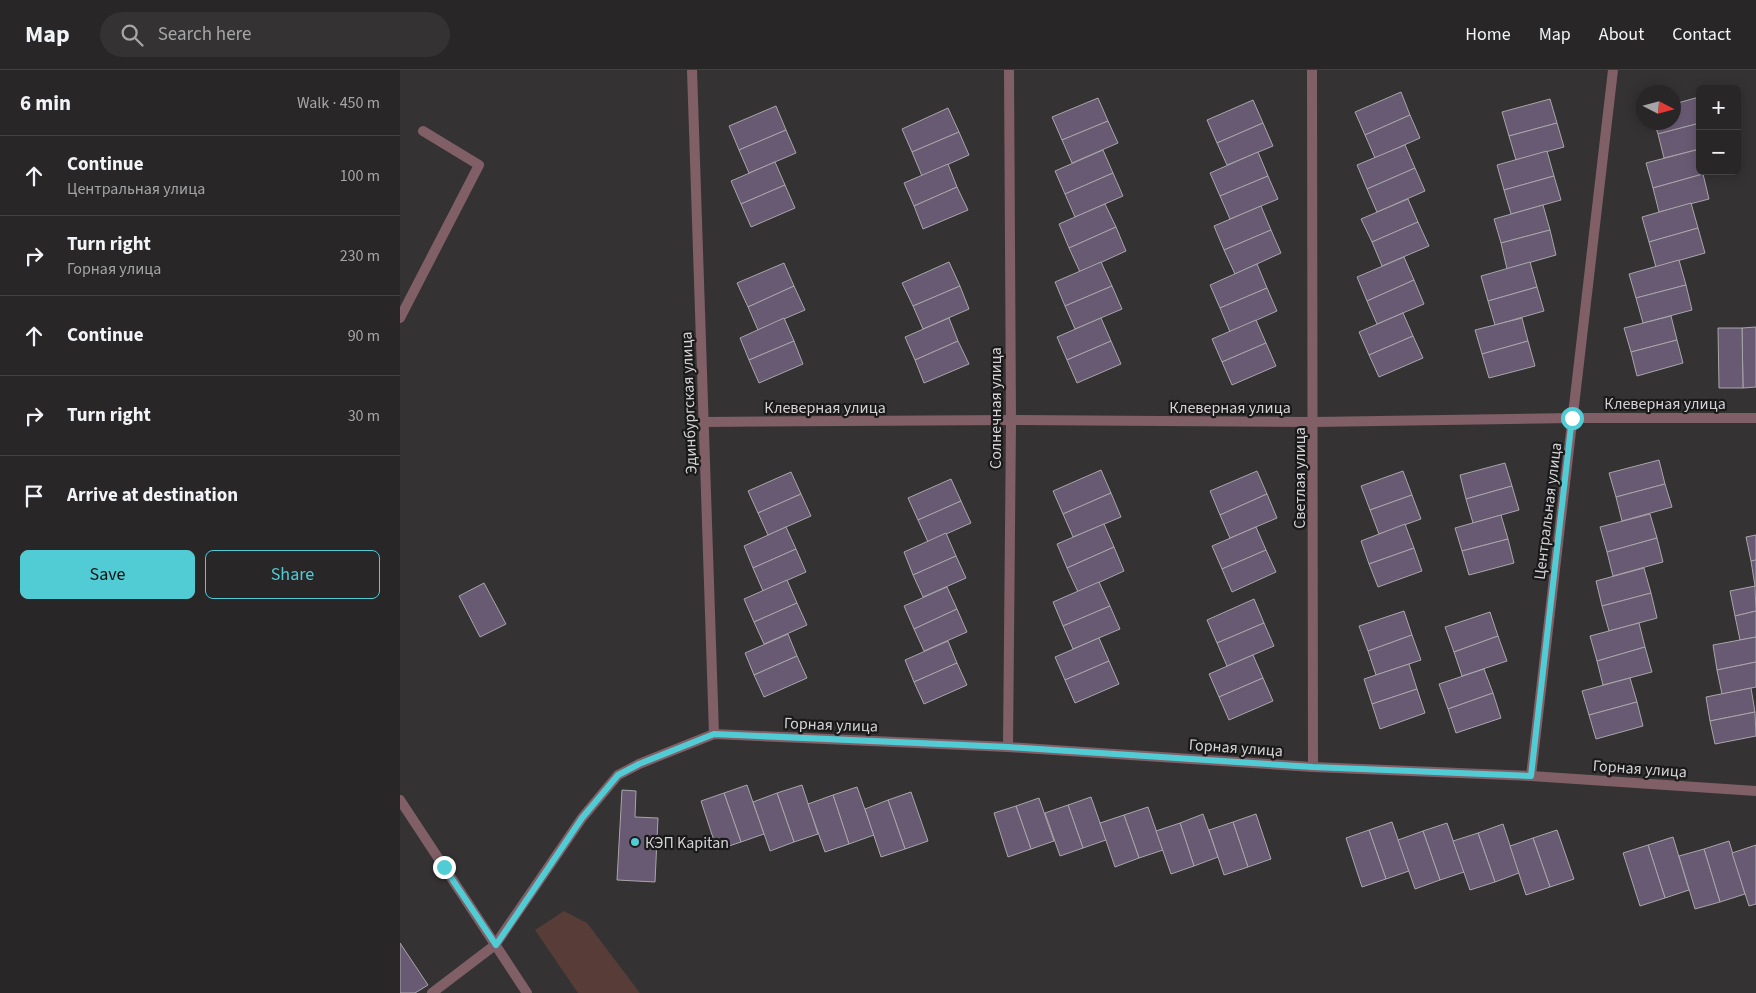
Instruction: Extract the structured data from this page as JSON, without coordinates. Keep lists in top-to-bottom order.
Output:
{
  "streets": {
    "street": [
      "Эдинбургская улица",
      "Клеверная улица",
      "Солнечная улица",
      "Светлая улица",
      "Центральная улица",
      "Горная улица"
    ]
  },
  "crossings": [
    ["Эдинбургская улица", "Клеверная улица"],
    ["Эдинбургская улица", "Горная улица"],
    ["Клеверная улица", "Солнечная улица"],
    ["Клеверная улица", "Светлая улица"],
    ["Клеверная улица", "Центральная улица"],
    ["Солнечная улица", "Горная улица"],
    ["Светлая улица", "Горная улица"],
    ["Центральная улица", "Горная улица"]
  ],
  "places": ["КЭП Kapitan"],
  "north": "right",
  "page": {
    "header": "Map",
    "search": "Search here",
    "nav": [
      "Home",
      "Map",
      "About",
      "Contact"
    ],
    "heading": ["6 min", "Walk · 450 m"],
    "map_buttons": ["+", "−"],
    "list": [
      ["Continue", "Центральная улица", "100 m"],
      ["Turn right", "Горная улица", "230 m"],
      ["Continue", "90 m"],
      ["Turn right", "30 m"],
      "Arrive at destination"
    ],
    "buttons": ["Save", "Share"]
  }
}
